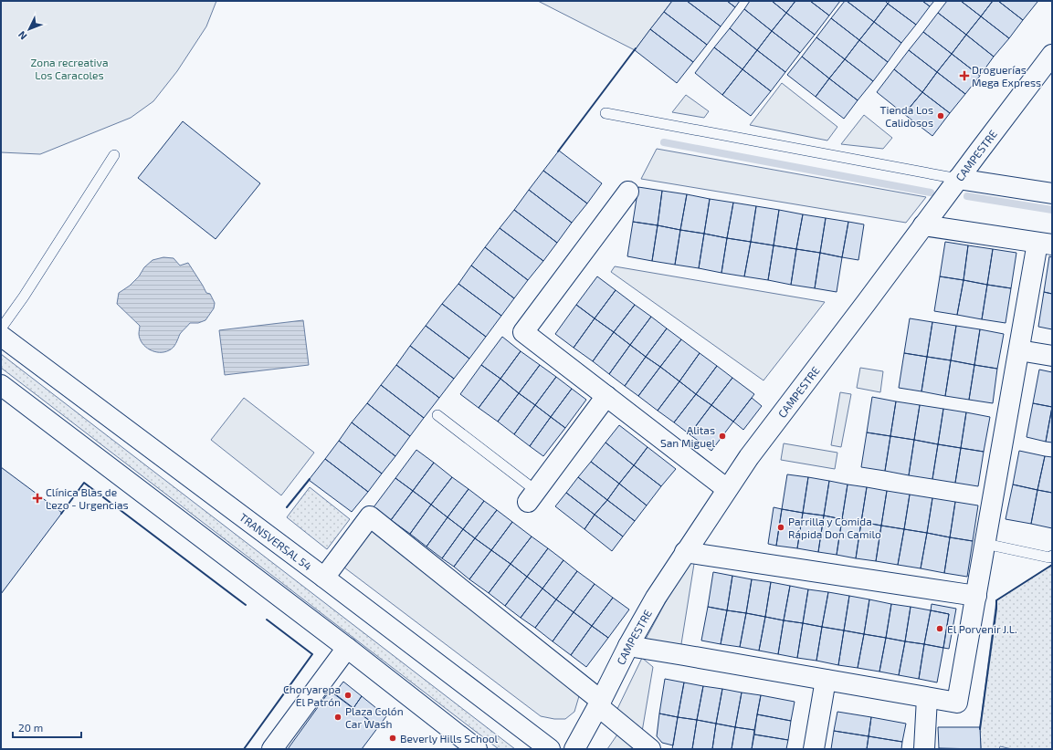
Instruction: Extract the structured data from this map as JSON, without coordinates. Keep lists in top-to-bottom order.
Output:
{
  "streets": {
    "street": ["CAMPESTRE", "TRANSVERSAL 54"]
  },
  "parks": ["Zona recreativa Los Caracoles"],
  "places": {
    "health": ["Droguerías Mega Express", "Clínica Blas de Lezo - Urgencias"],
    "other": [
      "Tienda Los Calidosos",
      "Alitas San Miguel",
      "Parrilla y Comida Rápida Don Camilo",
      "El Porvenir J.L.",
      "Choryarepa El Patrón",
      "Plaza Colón Car Wash",
      "Beverly Hills School"
    ]
  },
  "scale_bar": "20 m",
  "north": "bottom left"
}
